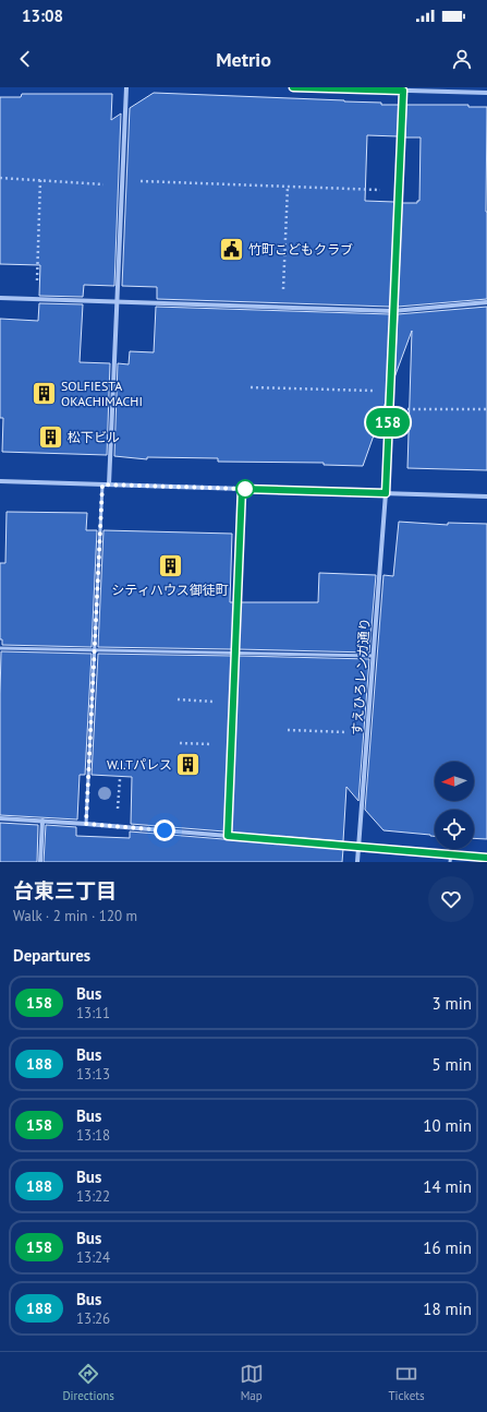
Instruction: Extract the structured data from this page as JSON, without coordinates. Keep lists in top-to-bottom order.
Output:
{
  "streets": {
    "street": ["すえひろレンガ通り"]
  },
  "places": {
    "public building": ["竹町こどもクラブ"],
    "building": [
      "SOLFIESTA OKACHIMACHI",
      "松下ビル",
      "シティハウス御徒町",
      "W.I.Tパレス"
    ]
  },
  "lines": ["bus line 158"],
  "north": "left",
  "page": {
    "status": "13:08",
    "header": "Metrio",
    "on_map": "158",
    "heading": [
      ["台東三丁目", "Walk · 2 min · 120 m"],
      "Departures"
    ],
    "list": [
      {
        "mark": "158",
        "name": "Bus",
        "note": "13:11",
        "value": "3 min"
      },
      {
        "mark": "188",
        "name": "Bus",
        "note": "13:13",
        "value": "5 min"
      },
      {
        "mark": "158",
        "name": "Bus",
        "note": "13:18",
        "value": "10 min"
      },
      {
        "mark": "188",
        "name": "Bus",
        "note": "13:22",
        "value": "14 min"
      },
      {
        "mark": "158",
        "name": "Bus",
        "note": "13:24",
        "value": "16 min"
      },
      {
        "mark": "188",
        "name": "Bus",
        "note": "13:26",
        "value": "18 min"
      }
    ],
    "tabs": ["Directions", "Map", "Tickets"]
  }
}
